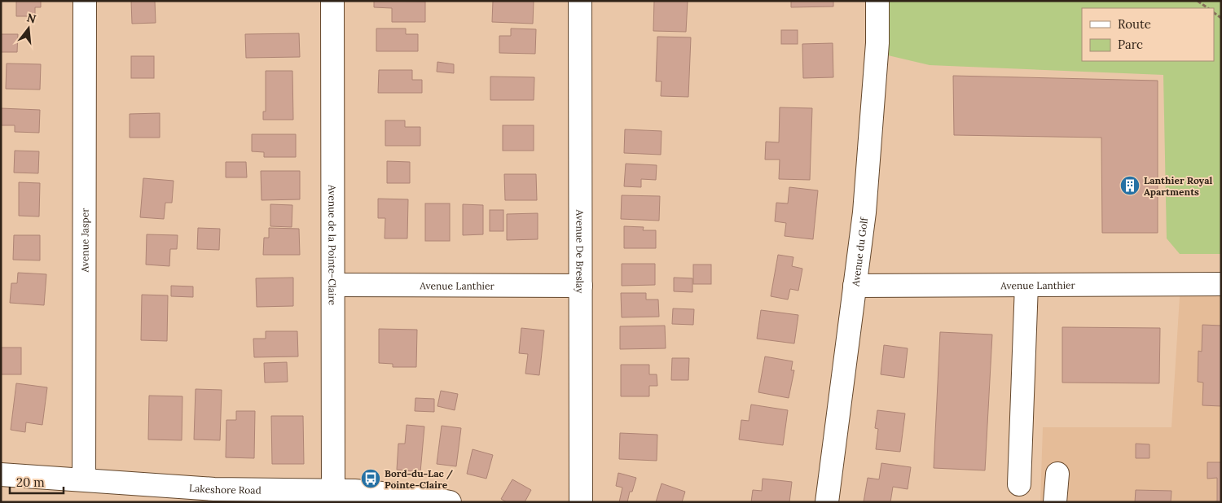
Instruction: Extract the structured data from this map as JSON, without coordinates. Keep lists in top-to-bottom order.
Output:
{
  "streets": {
    "street": [
      "Avenue Jasper",
      "Avenue de la Pointe-Claire",
      "Avenue De Breslay",
      "Avenue du Golf",
      "Avenue Lanthier",
      "Lakeshore Road"
    ]
  },
  "crossings": [
    ["Avenue Jasper", "Lakeshore Road"],
    ["Avenue de la Pointe-Claire", "Avenue Lanthier"],
    ["Avenue de la Pointe-Claire", "Lakeshore Road"],
    ["Avenue De Breslay", "Avenue Lanthier"],
    ["Avenue du Golf", "Avenue Lanthier"]
  ],
  "places": {
    "building": ["Lanthier Royal Apartments"],
    "bus stop": ["Bord-du-Lac / Pointe-Claire"]
  },
  "legend": ["Route", "Parc"],
  "scale_bar": "20 m",
  "north": "top"
}
